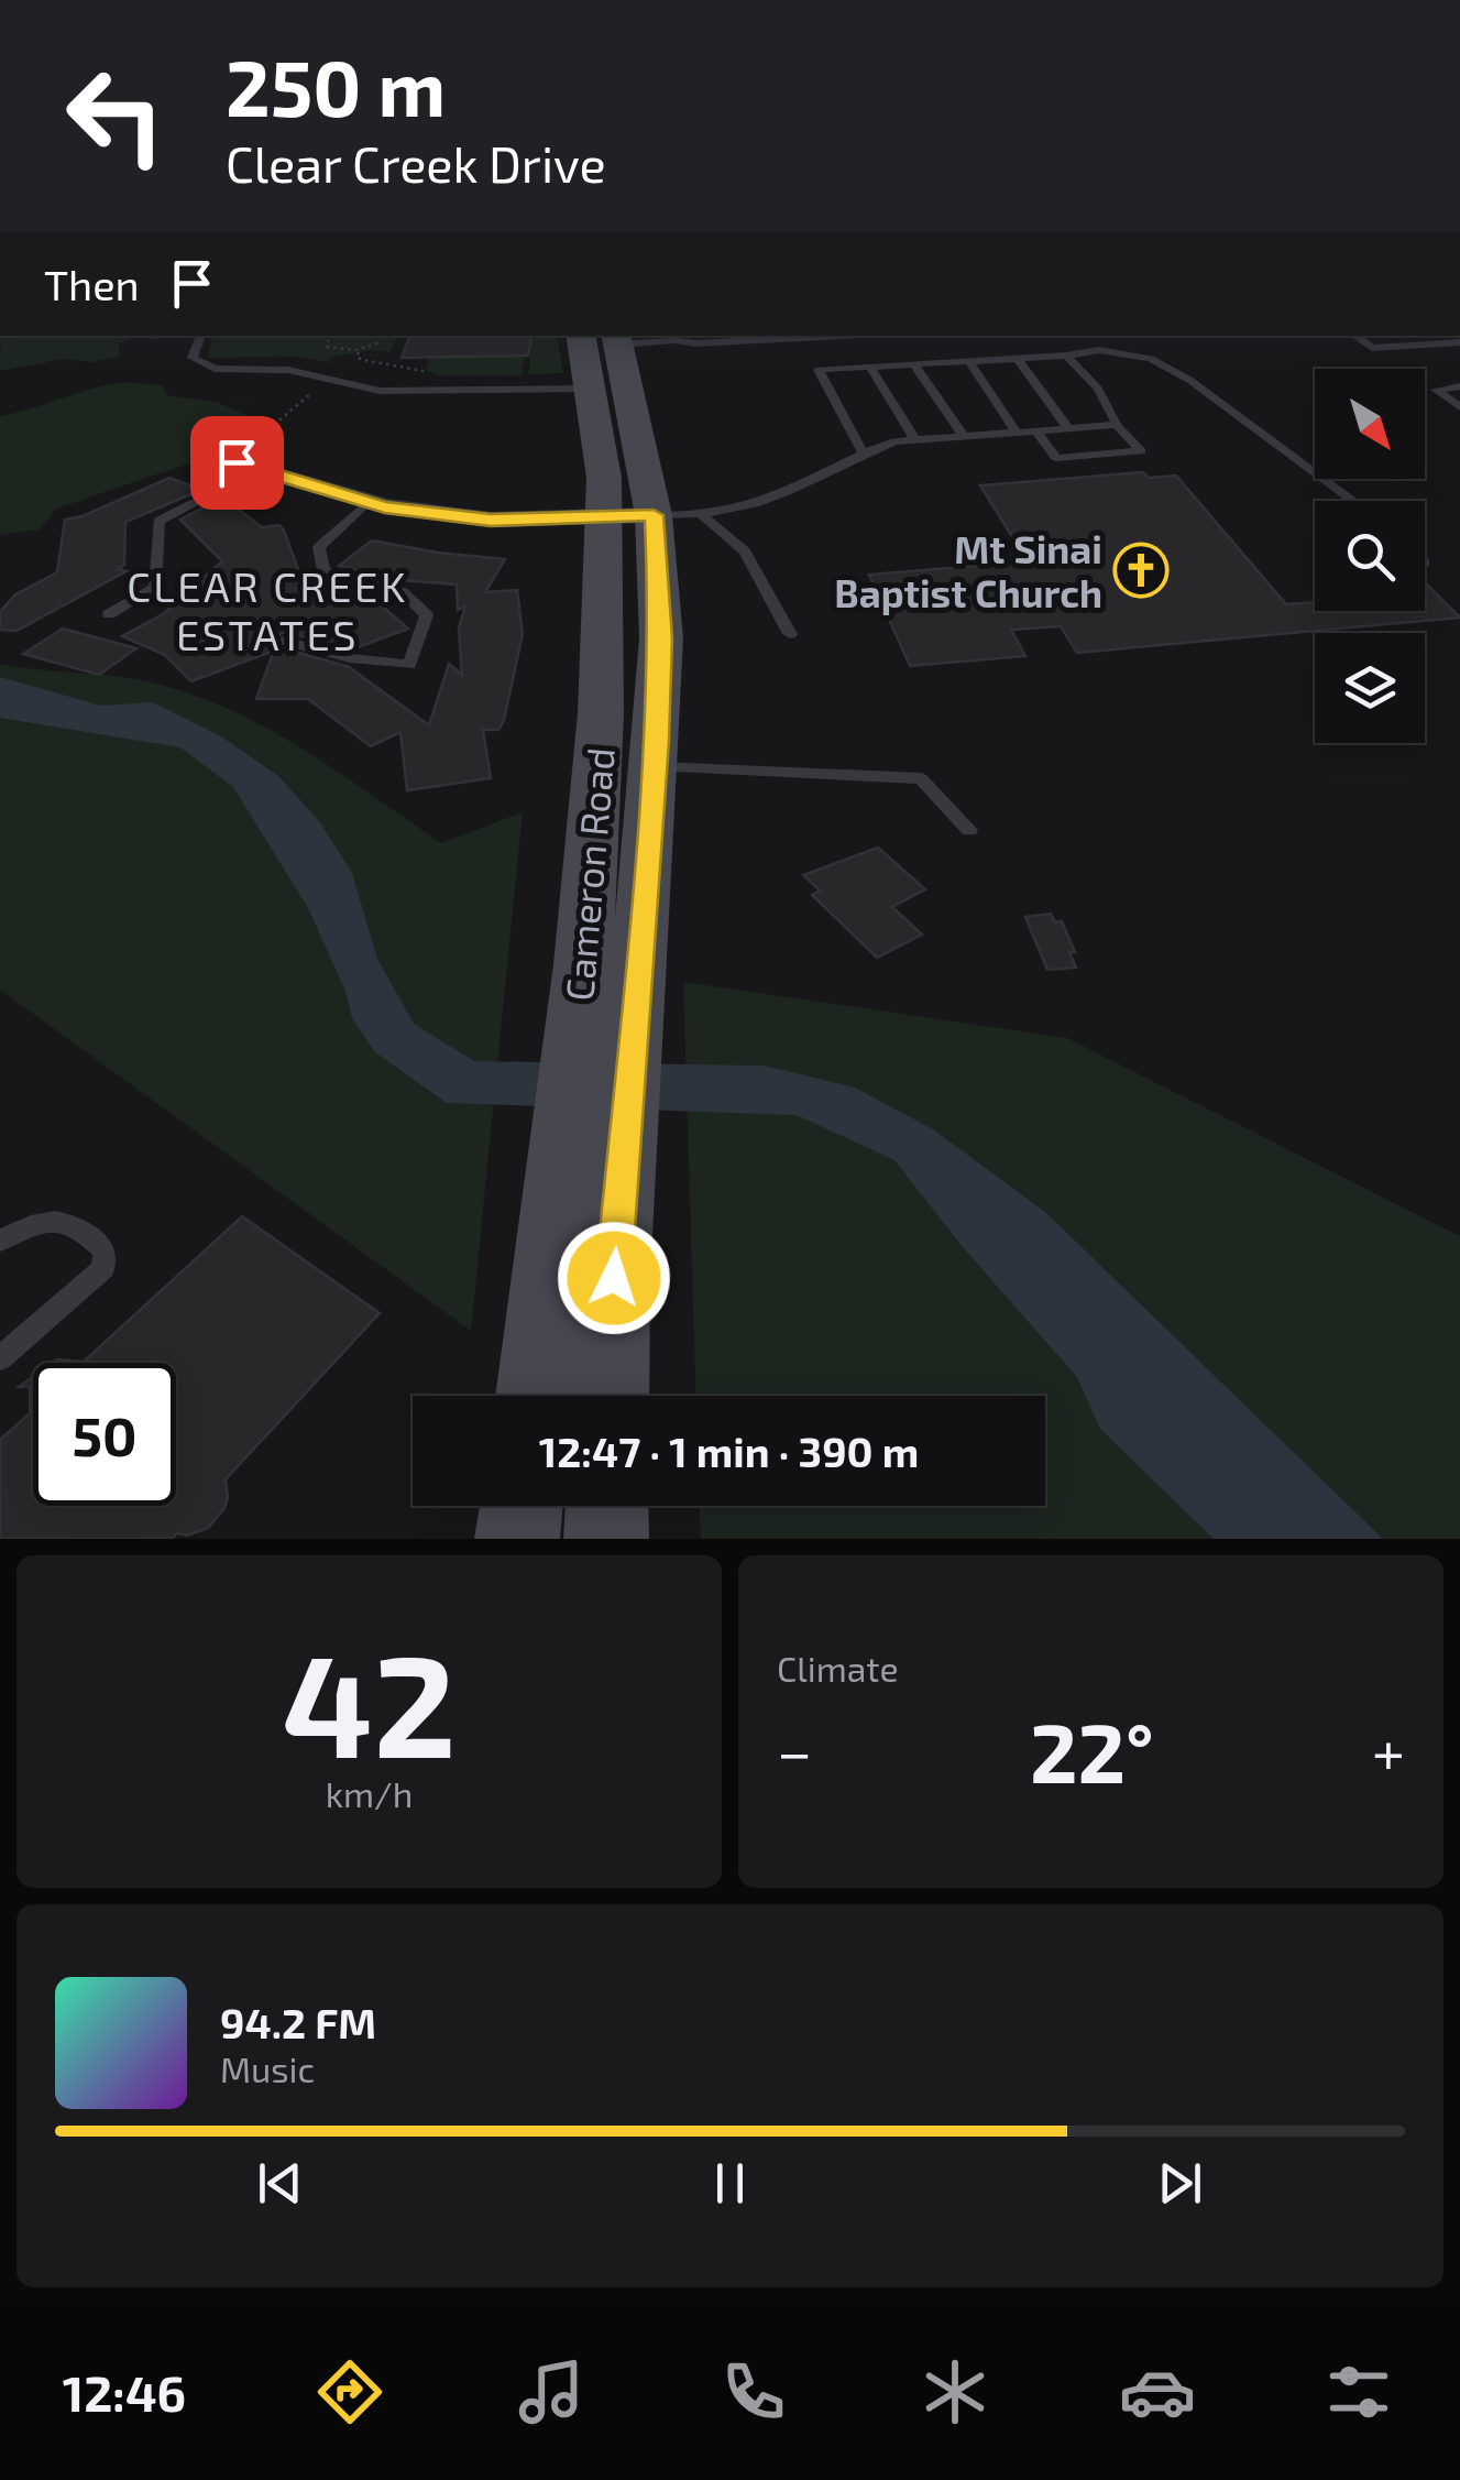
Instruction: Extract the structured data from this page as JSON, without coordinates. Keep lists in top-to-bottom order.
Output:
{
  "streets": {
    "main road": ["Cameron Road"]
  },
  "districts": ["CLEAR CREEK ESTATES"],
  "places": {
    "church": ["Mt Sinai Baptist Church"]
  },
  "north": "bottom right",
  "page": {
    "turn": ["250 m", "Clear Creek Drive"],
    "then": "Then",
    "limit": "50",
    "trip": "12:47 · 1 min · 390 m",
    "tile": [
      ["42", "km/h"],
      "Climate"
    ],
    "heat": ["−", "22°", "+"],
    "song": ["94.2 FM", "Music"],
    "tabs": "12:46"
  }
}
